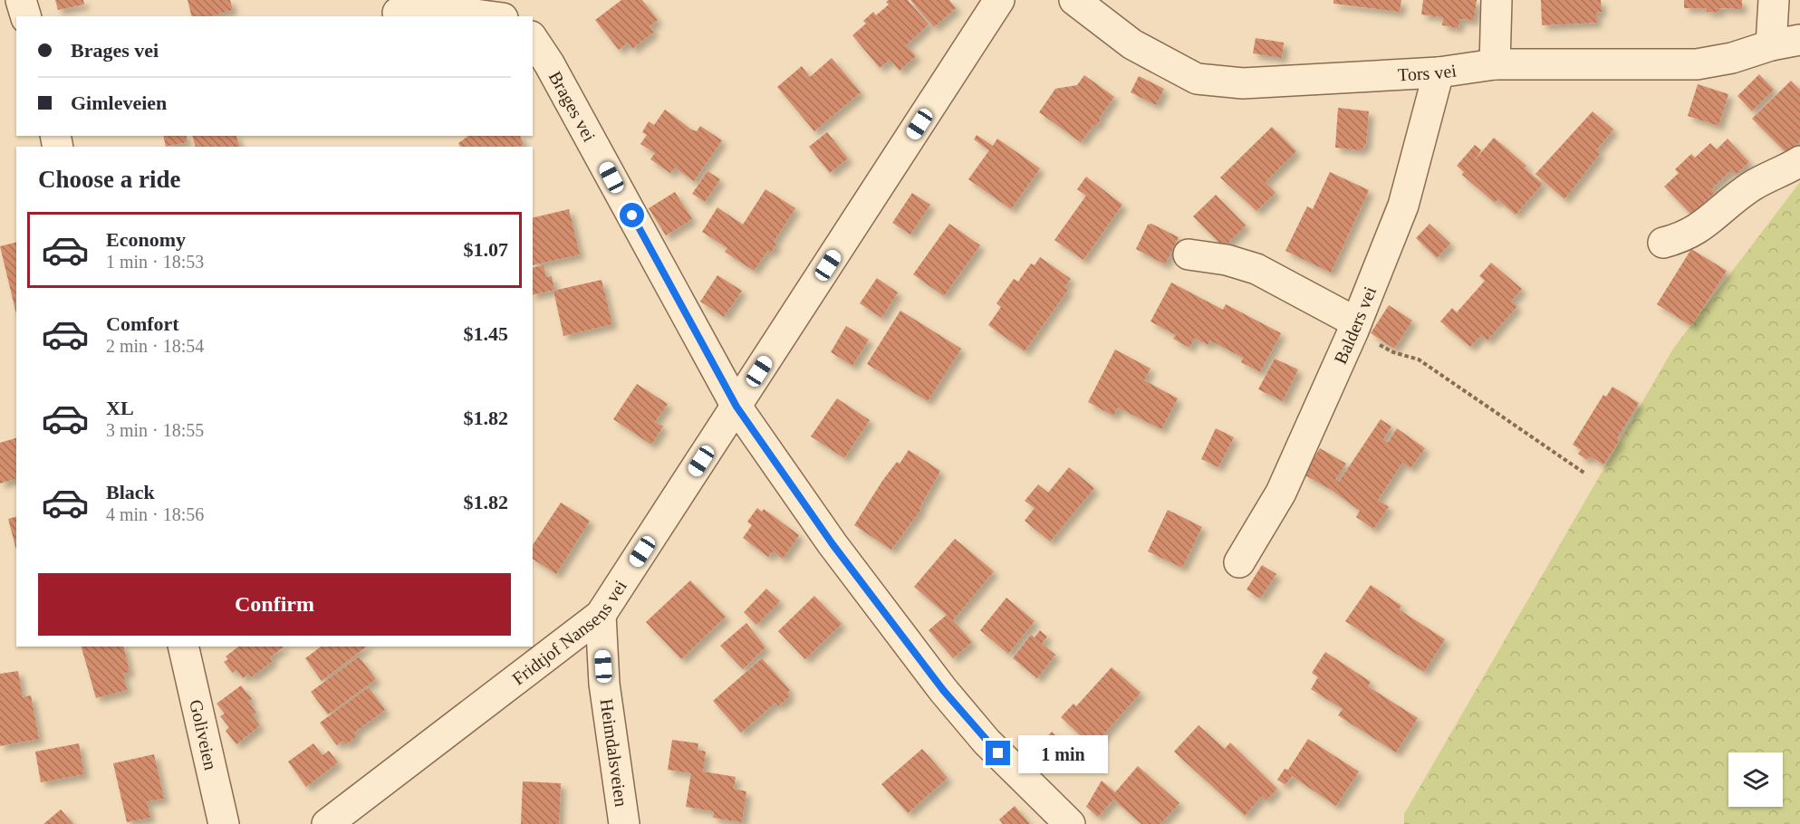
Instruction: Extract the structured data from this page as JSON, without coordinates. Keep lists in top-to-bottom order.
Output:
{
  "streets": {
    "street": [
      "Tors vei",
      "Brages vei",
      "Balders vei",
      "Fridtjof Nansens vei",
      "Goliveien",
      "Heimdalsveien"
    ]
  },
  "crossings": [
    ["Tors vei", "Balders vei"],
    ["Brages vei", "Fridtjof Nansens vei"],
    ["Fridtjof Nansens vei", "Heimdalsveien"]
  ],
  "page": {
    "banner": ["Brages vei", "Gimleveien"],
    "heading": "Choose a ride",
    "list": [
      {
        "name": "Economy",
        "note": "1 min · 18:53",
        "value": "$1.07"
      },
      {
        "name": "Comfort",
        "note": "2 min · 18:54",
        "value": "$1.45"
      },
      {
        "name": "XL",
        "note": "3 min · 18:55",
        "value": "$1.82"
      },
      {
        "name": "Black",
        "note": "4 min · 18:56",
        "value": "$1.82"
      }
    ],
    "buttons": "Confirm",
    "bubble": "1 min"
  }
}
